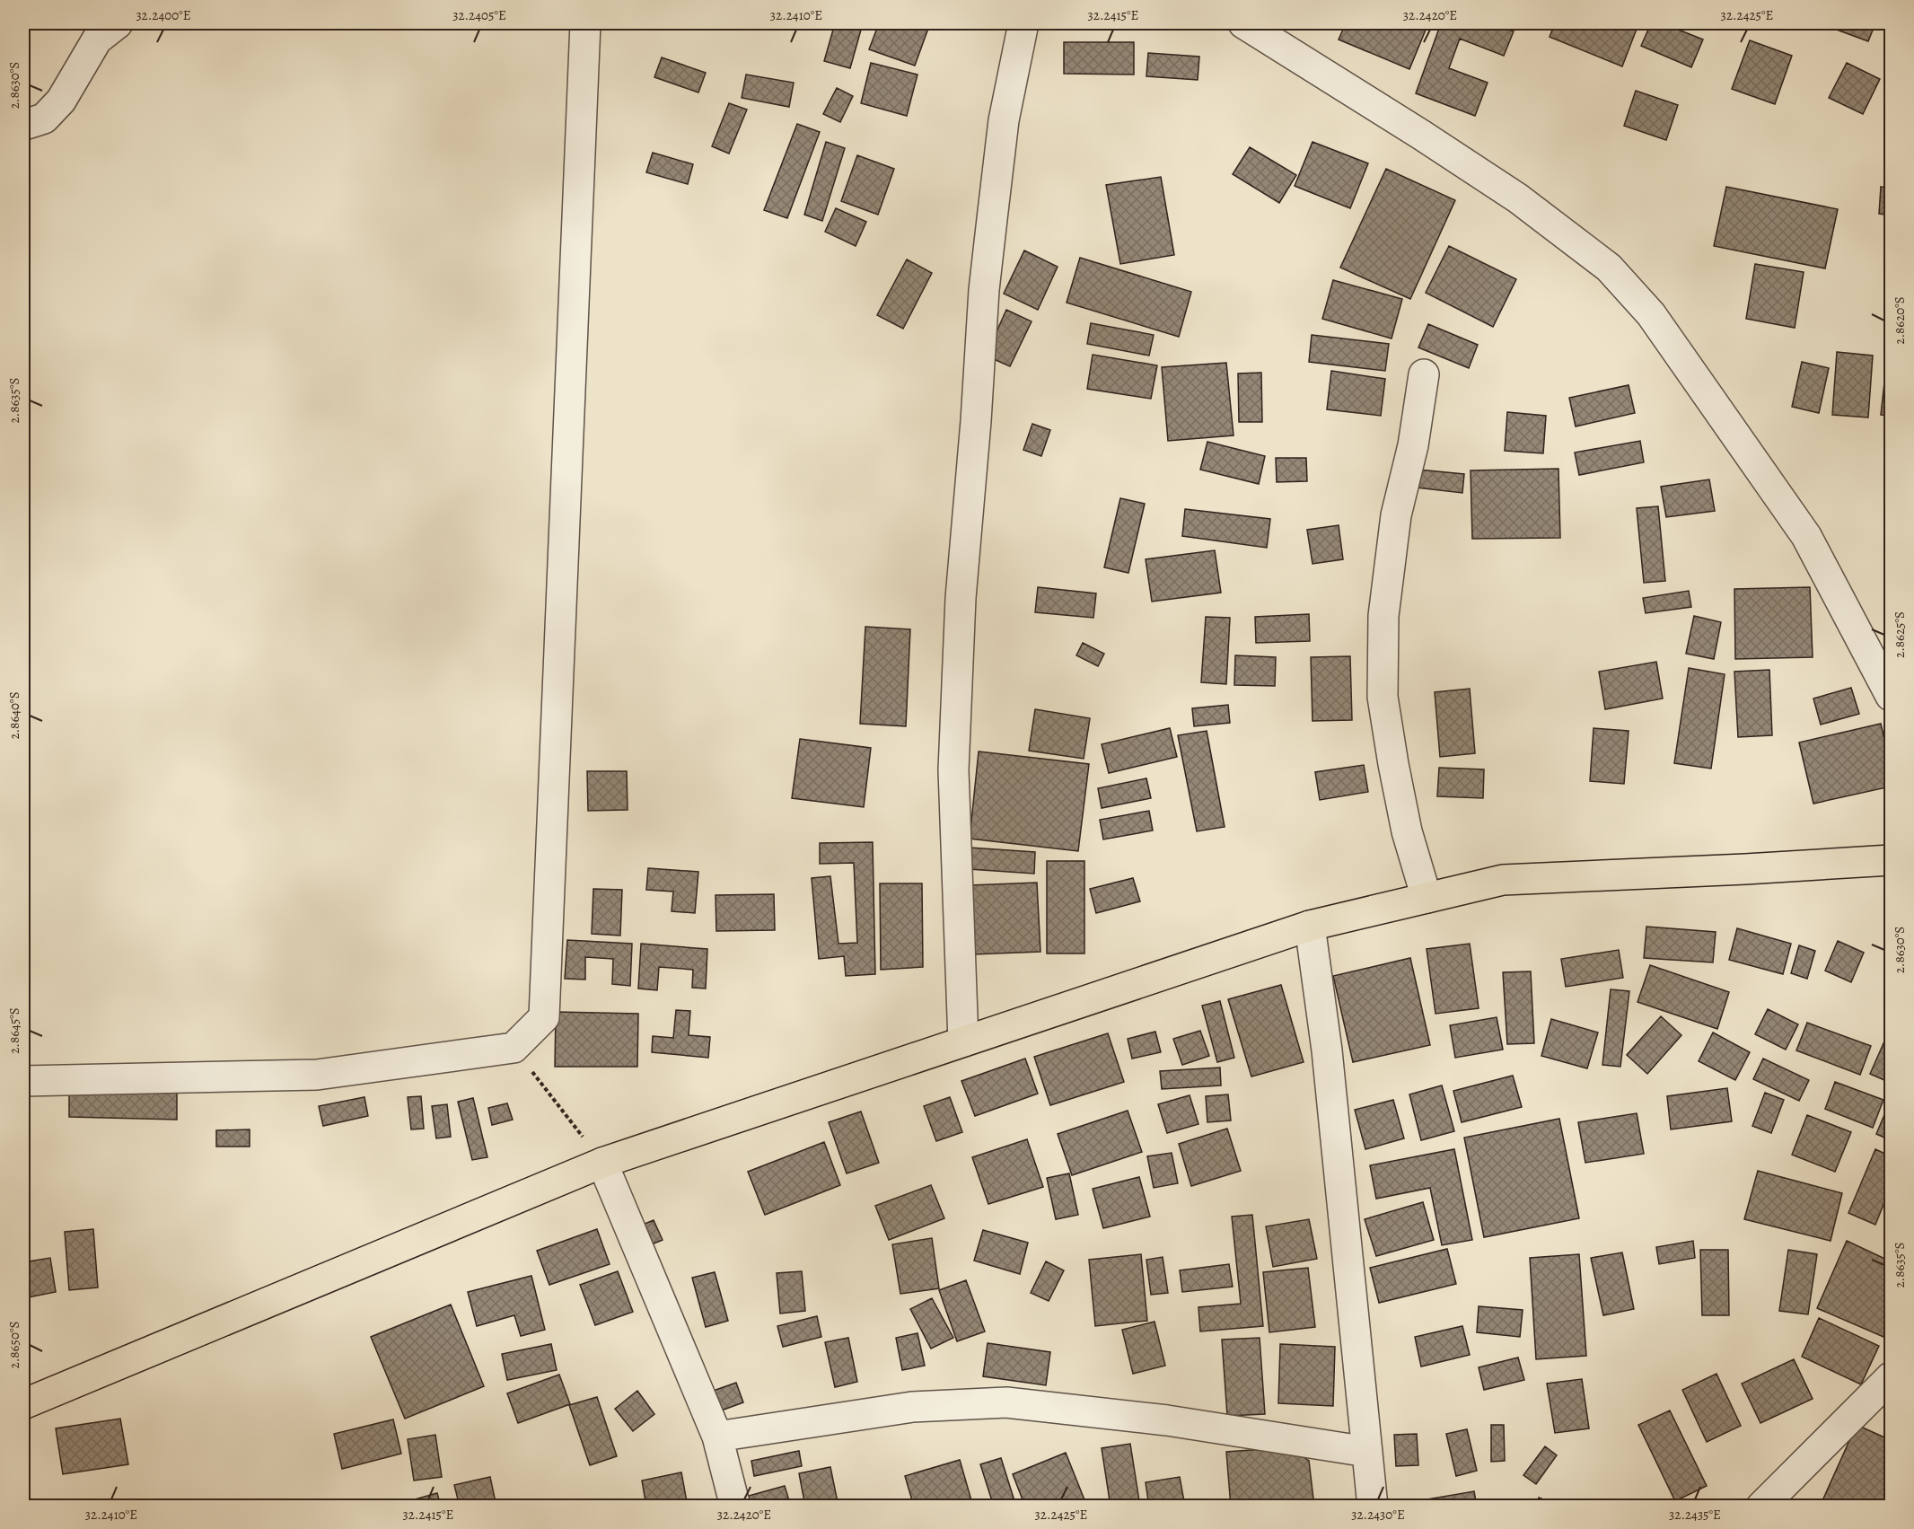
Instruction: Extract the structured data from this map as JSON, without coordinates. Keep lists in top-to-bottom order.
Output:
{
  "coordinates": [
    "32.2400°E",
    "32.2405°E",
    "32.2410°E",
    "32.2415°E",
    "32.2420°E",
    "32.2425°E",
    "2.8630°S",
    "2.8620°S",
    "2.8635°S",
    "2.8625°S",
    "2.8640°S",
    "2.8645°S",
    "2.8650°S",
    "32.2430°E",
    "32.2435°E"
  ]
}
